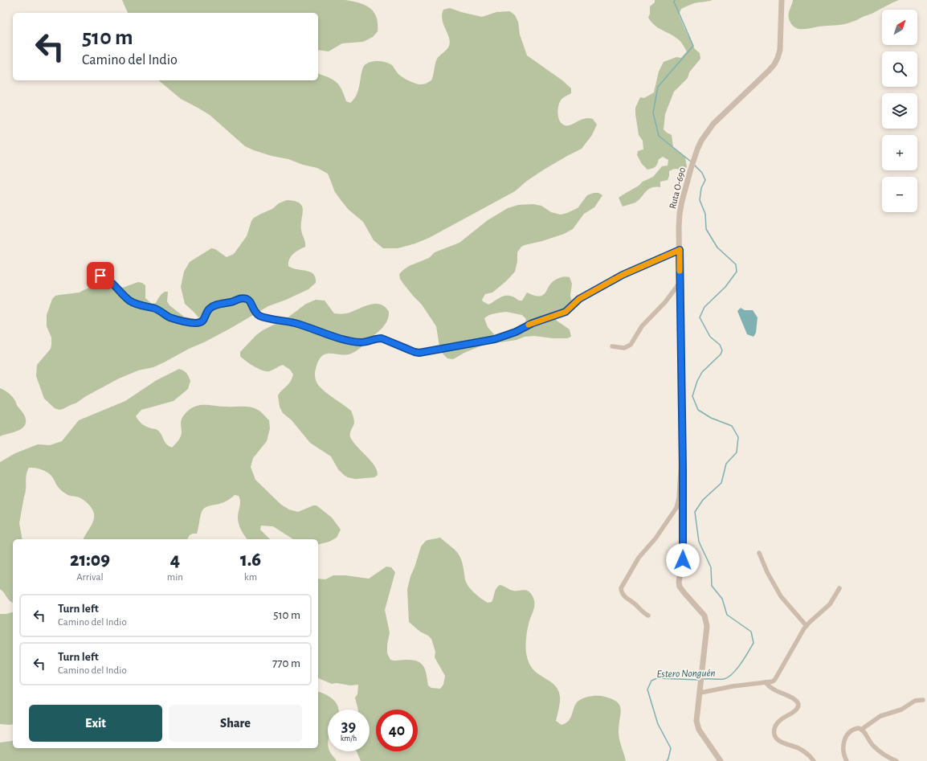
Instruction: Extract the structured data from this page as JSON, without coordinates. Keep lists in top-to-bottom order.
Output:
{
  "streets": {
    "street": ["Ruta O-690"]
  },
  "water": ["Estero Nonguén"],
  "north": "top right",
  "page": {
    "map_buttons": ["+", "−"],
    "turn": ["510 m", "Camino del Indio"],
    "eta": [
      "21:09",
      "Arrival",
      "4",
      "min",
      "1.6",
      "km"
    ],
    "list": [
      {
        "name": "Turn left",
        "note": "Camino del Indio",
        "value": "510 m"
      },
      {
        "name": "Turn left",
        "note": "Camino del Indio",
        "value": "770 m"
      }
    ],
    "buttons": ["Exit", "Share"],
    "speed": "39 km/h",
    "limit": "40"
  }
}
